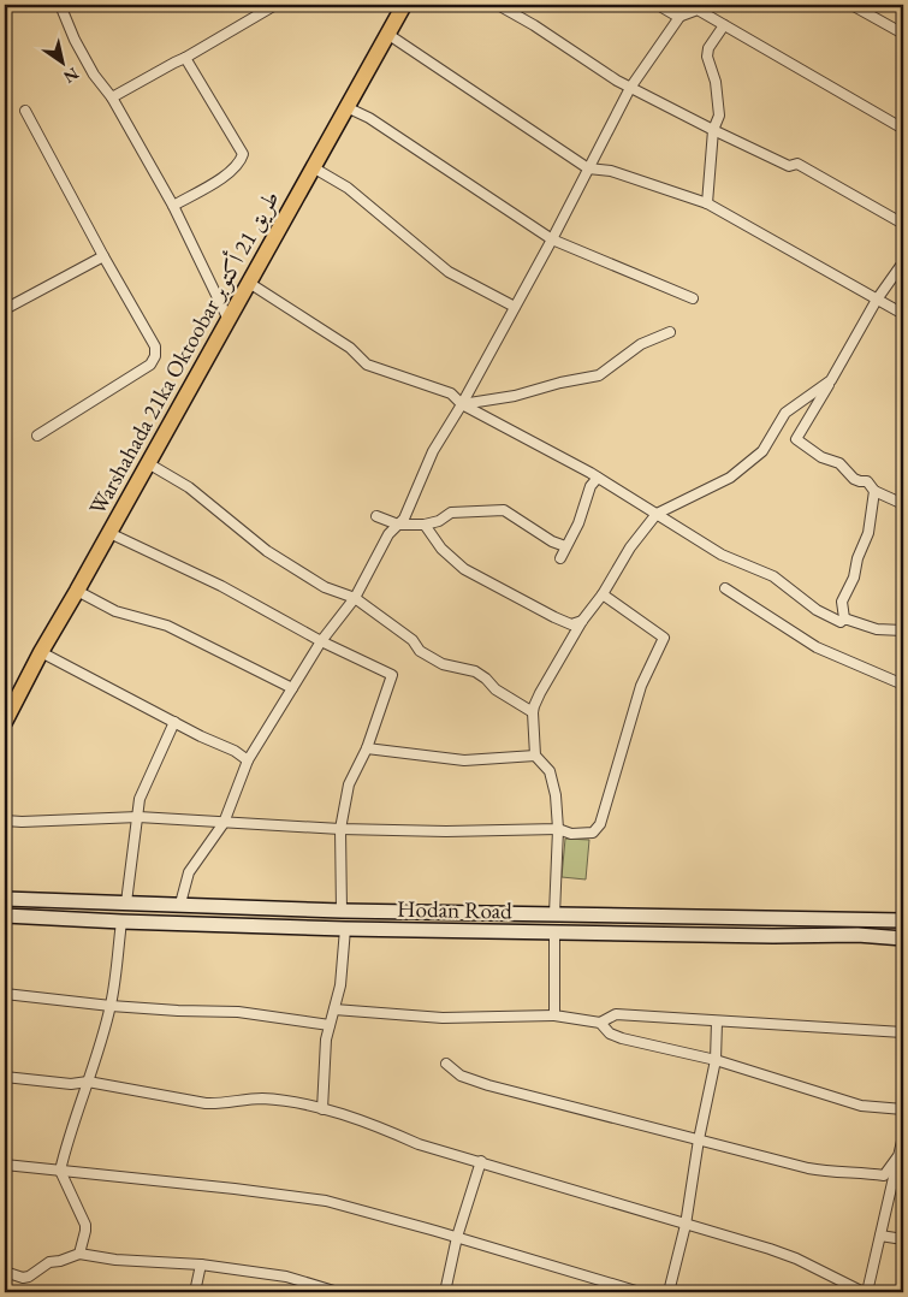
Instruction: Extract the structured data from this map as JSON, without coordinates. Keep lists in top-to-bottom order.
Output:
{
  "streets": {
    "main road": ["Warshahada 21ka Oktoobar طريق 21 أكتوبر", "Hodan Road"]
  },
  "north": "bottom right"
}
